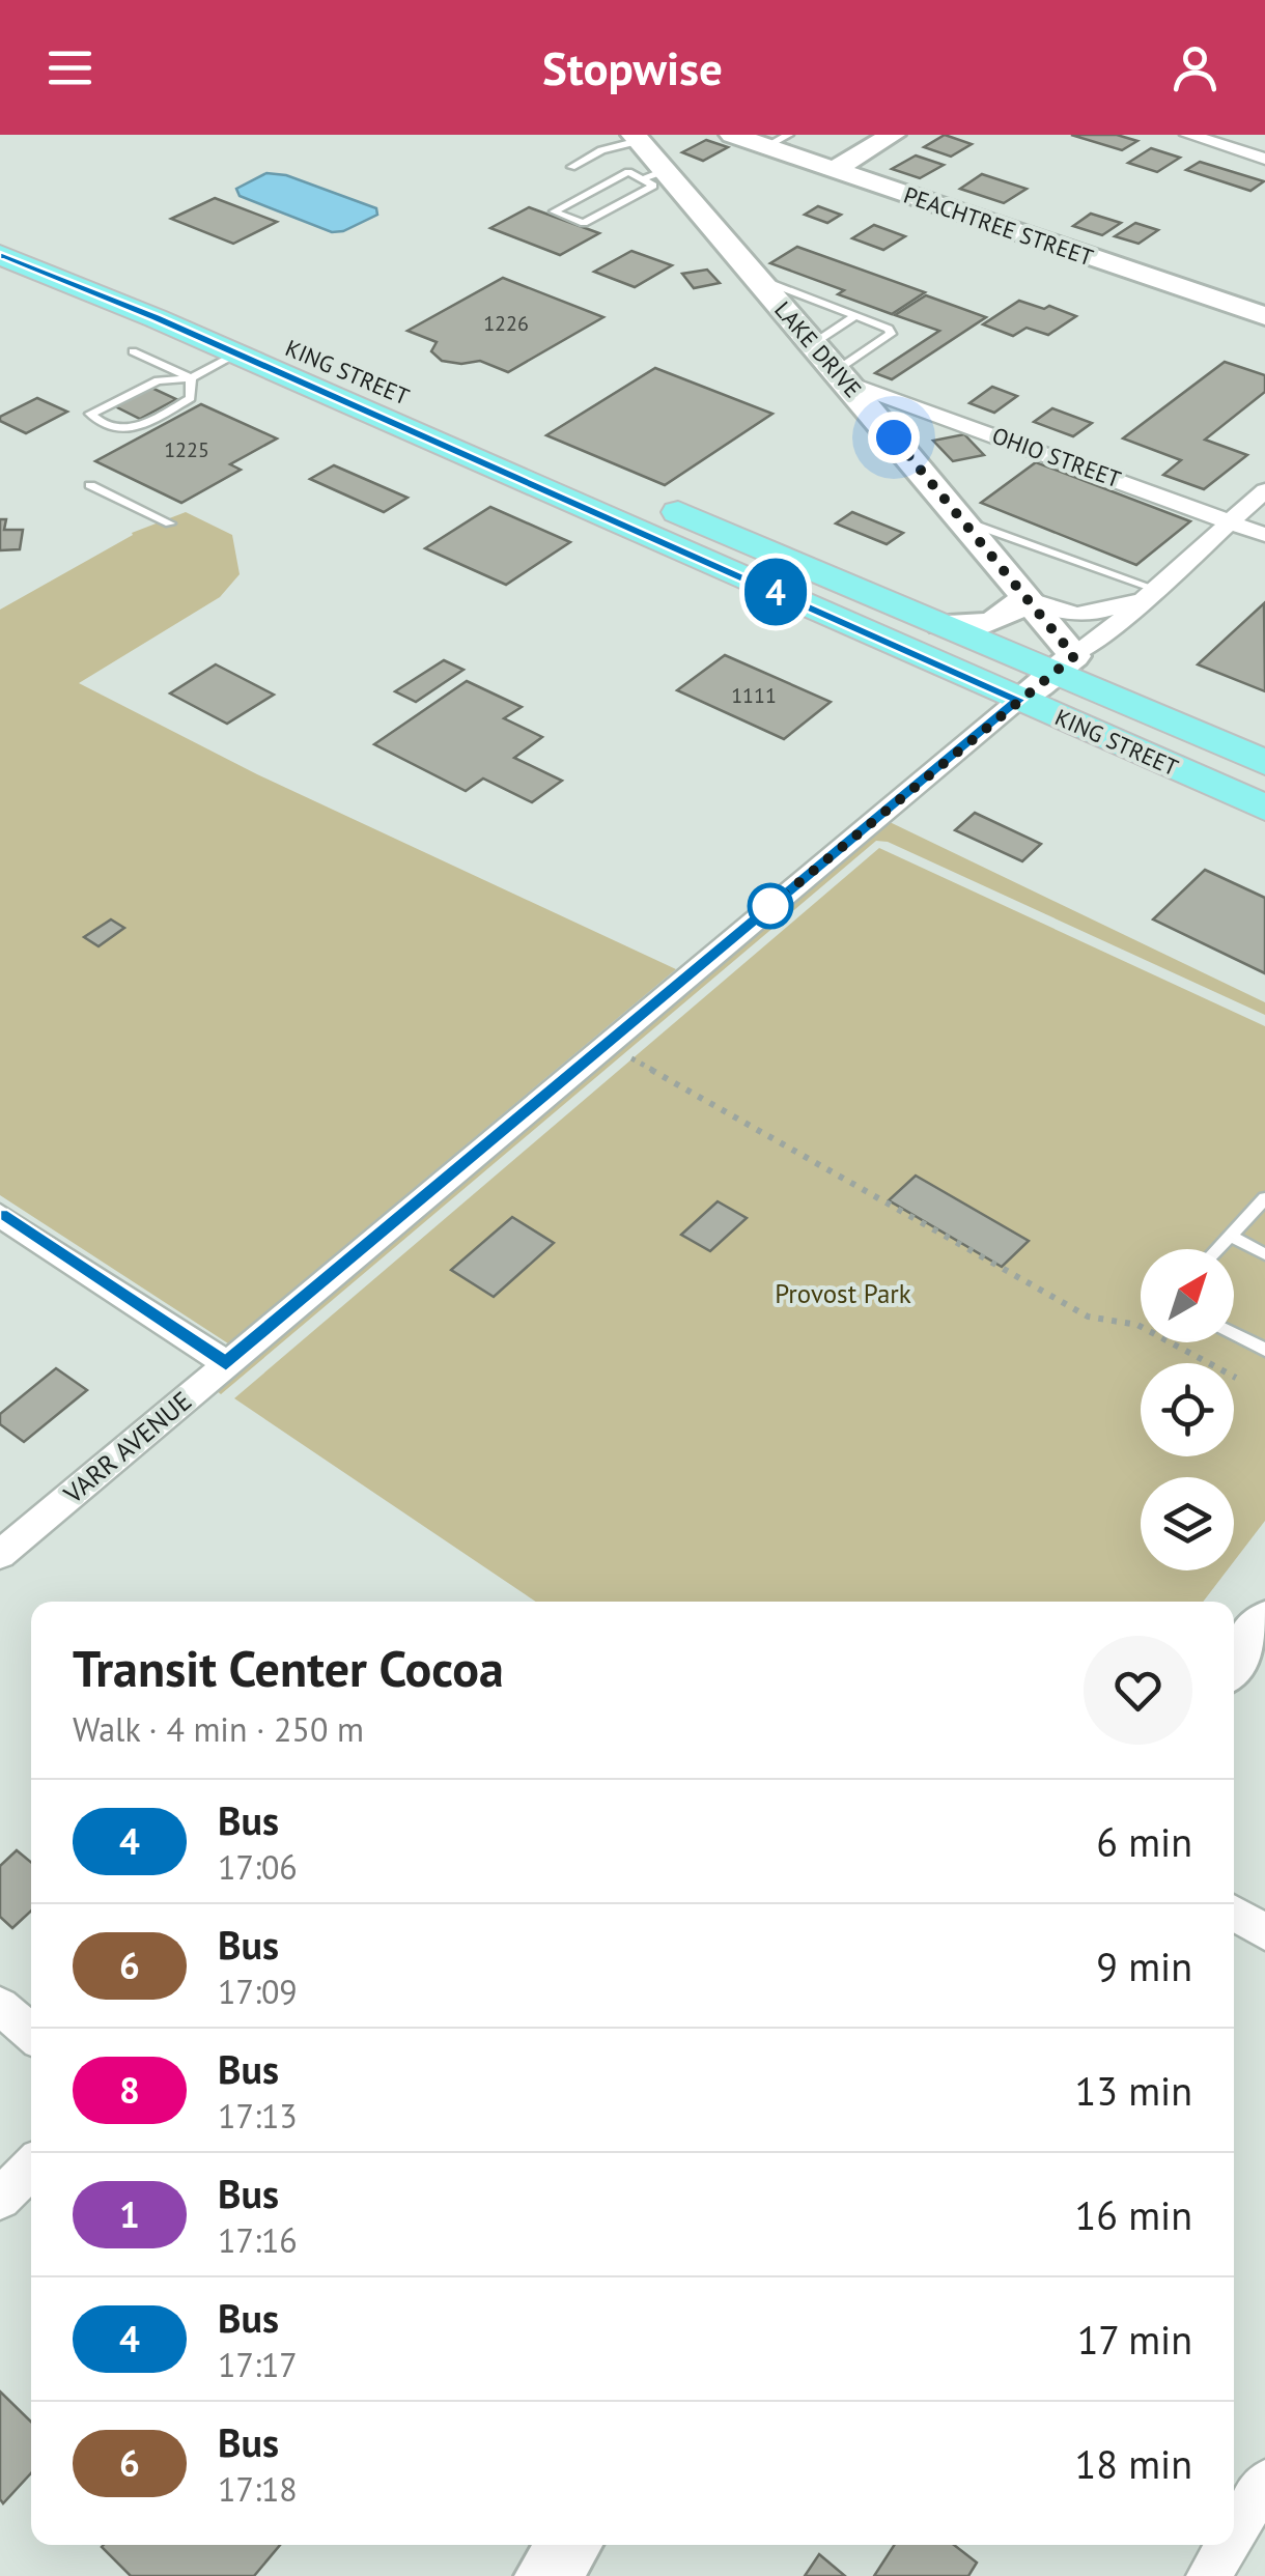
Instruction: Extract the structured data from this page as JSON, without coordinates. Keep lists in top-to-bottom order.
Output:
{
  "streets": {
    "main road": ["KING STREET"],
    "street": [
      "PEACHTREE STREET",
      "LAKE DRIVE",
      "OHIO STREET",
      "VARR AVENUE"
    ]
  },
  "crossings": [
    ["LAKE DRIVE", "KING STREET"],
    ["LAKE DRIVE", "OHIO STREET"],
    ["KING STREET", "VARR AVENUE"]
  ],
  "parks": ["Provost Park"],
  "lines": ["bus line 4"],
  "house_numbers": ["1226", "1225", "1111"],
  "north": "top right",
  "page": {
    "header": "Stopwise",
    "on_map": "4",
    "heading": ["Transit Center Cocoa", "Walk · 4 min · 250 m"],
    "list": [
      {
        "mark": "4",
        "name": "Bus",
        "note": "17:06",
        "value": "6 min"
      },
      {
        "mark": "6",
        "name": "Bus",
        "note": "17:09",
        "value": "9 min"
      },
      {
        "mark": "8",
        "name": "Bus",
        "note": "17:13",
        "value": "13 min"
      },
      {
        "mark": "1",
        "name": "Bus",
        "note": "17:16",
        "value": "16 min"
      },
      {
        "mark": "4",
        "name": "Bus",
        "note": "17:17",
        "value": "17 min"
      },
      {
        "mark": "6",
        "name": "Bus",
        "note": "17:18",
        "value": "18 min"
      }
    ]
  }
}
